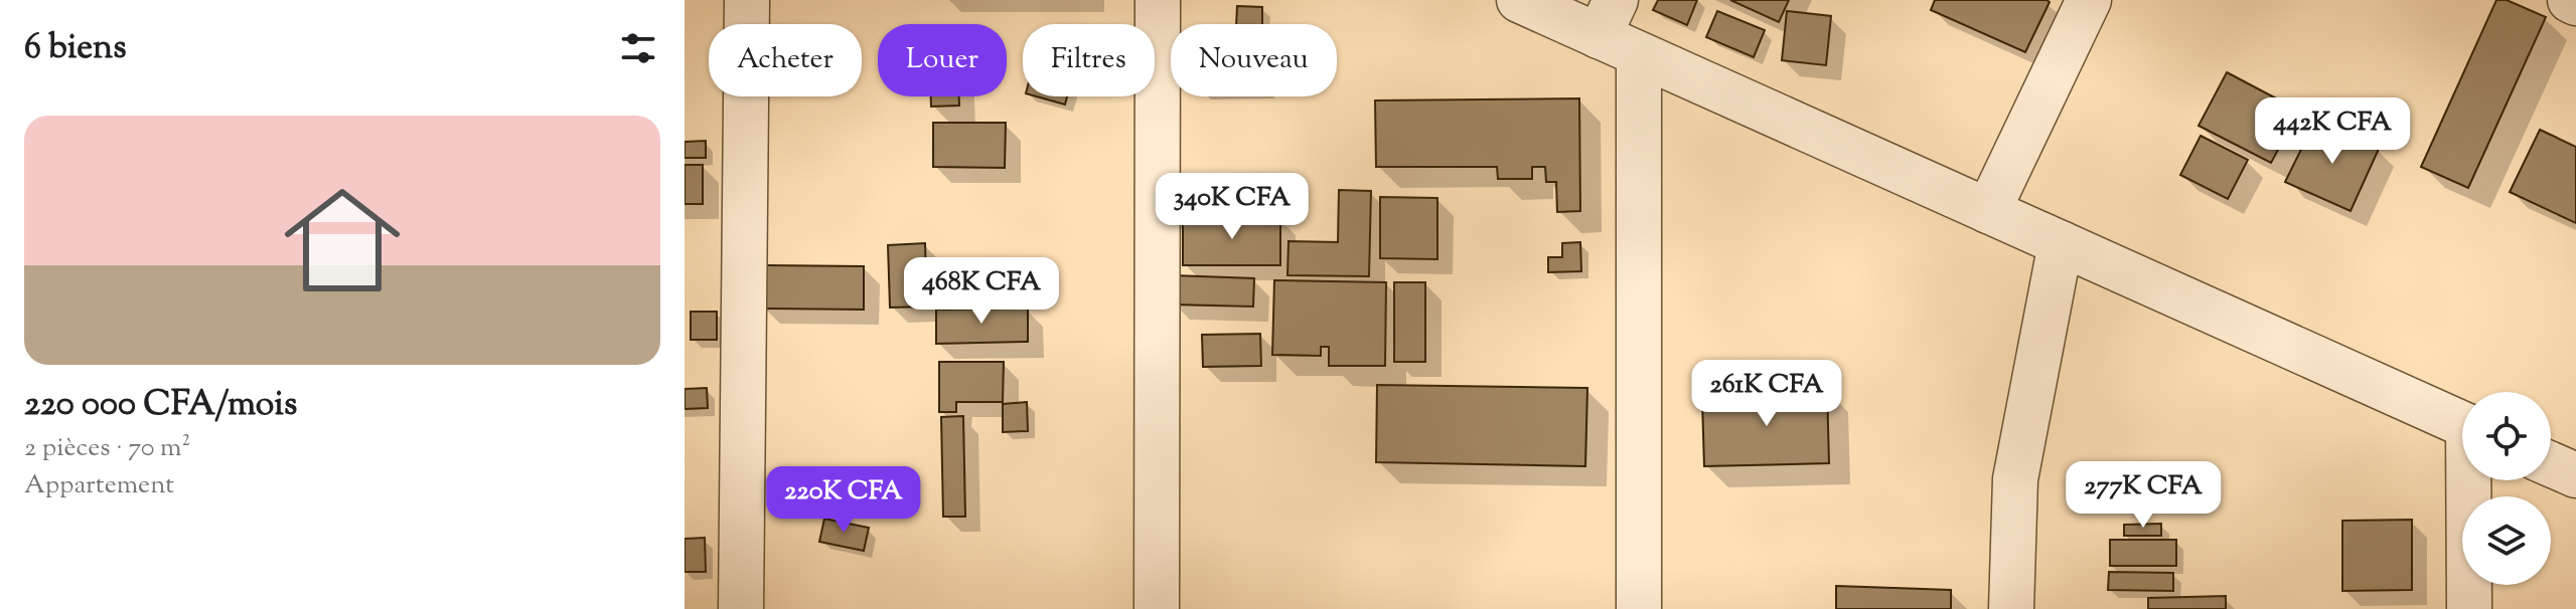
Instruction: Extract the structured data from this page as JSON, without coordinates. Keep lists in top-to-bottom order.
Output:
{
  "page": {
    "heading": "6 biens",
    "chip": [
      "Acheter",
      "Louer",
      "Filtres",
      "Nouveau"
    ],
    "list": [
      {
        "name": "220 000 CFA/mois",
        "note": "2 pièces · 70 m² · Appartement"
      }
    ],
    "price": [
      "442K CFA",
      "340K CFA",
      "468K CFA",
      "261K CFA",
      "277K CFA",
      "220K CFA"
    ]
  }
}
